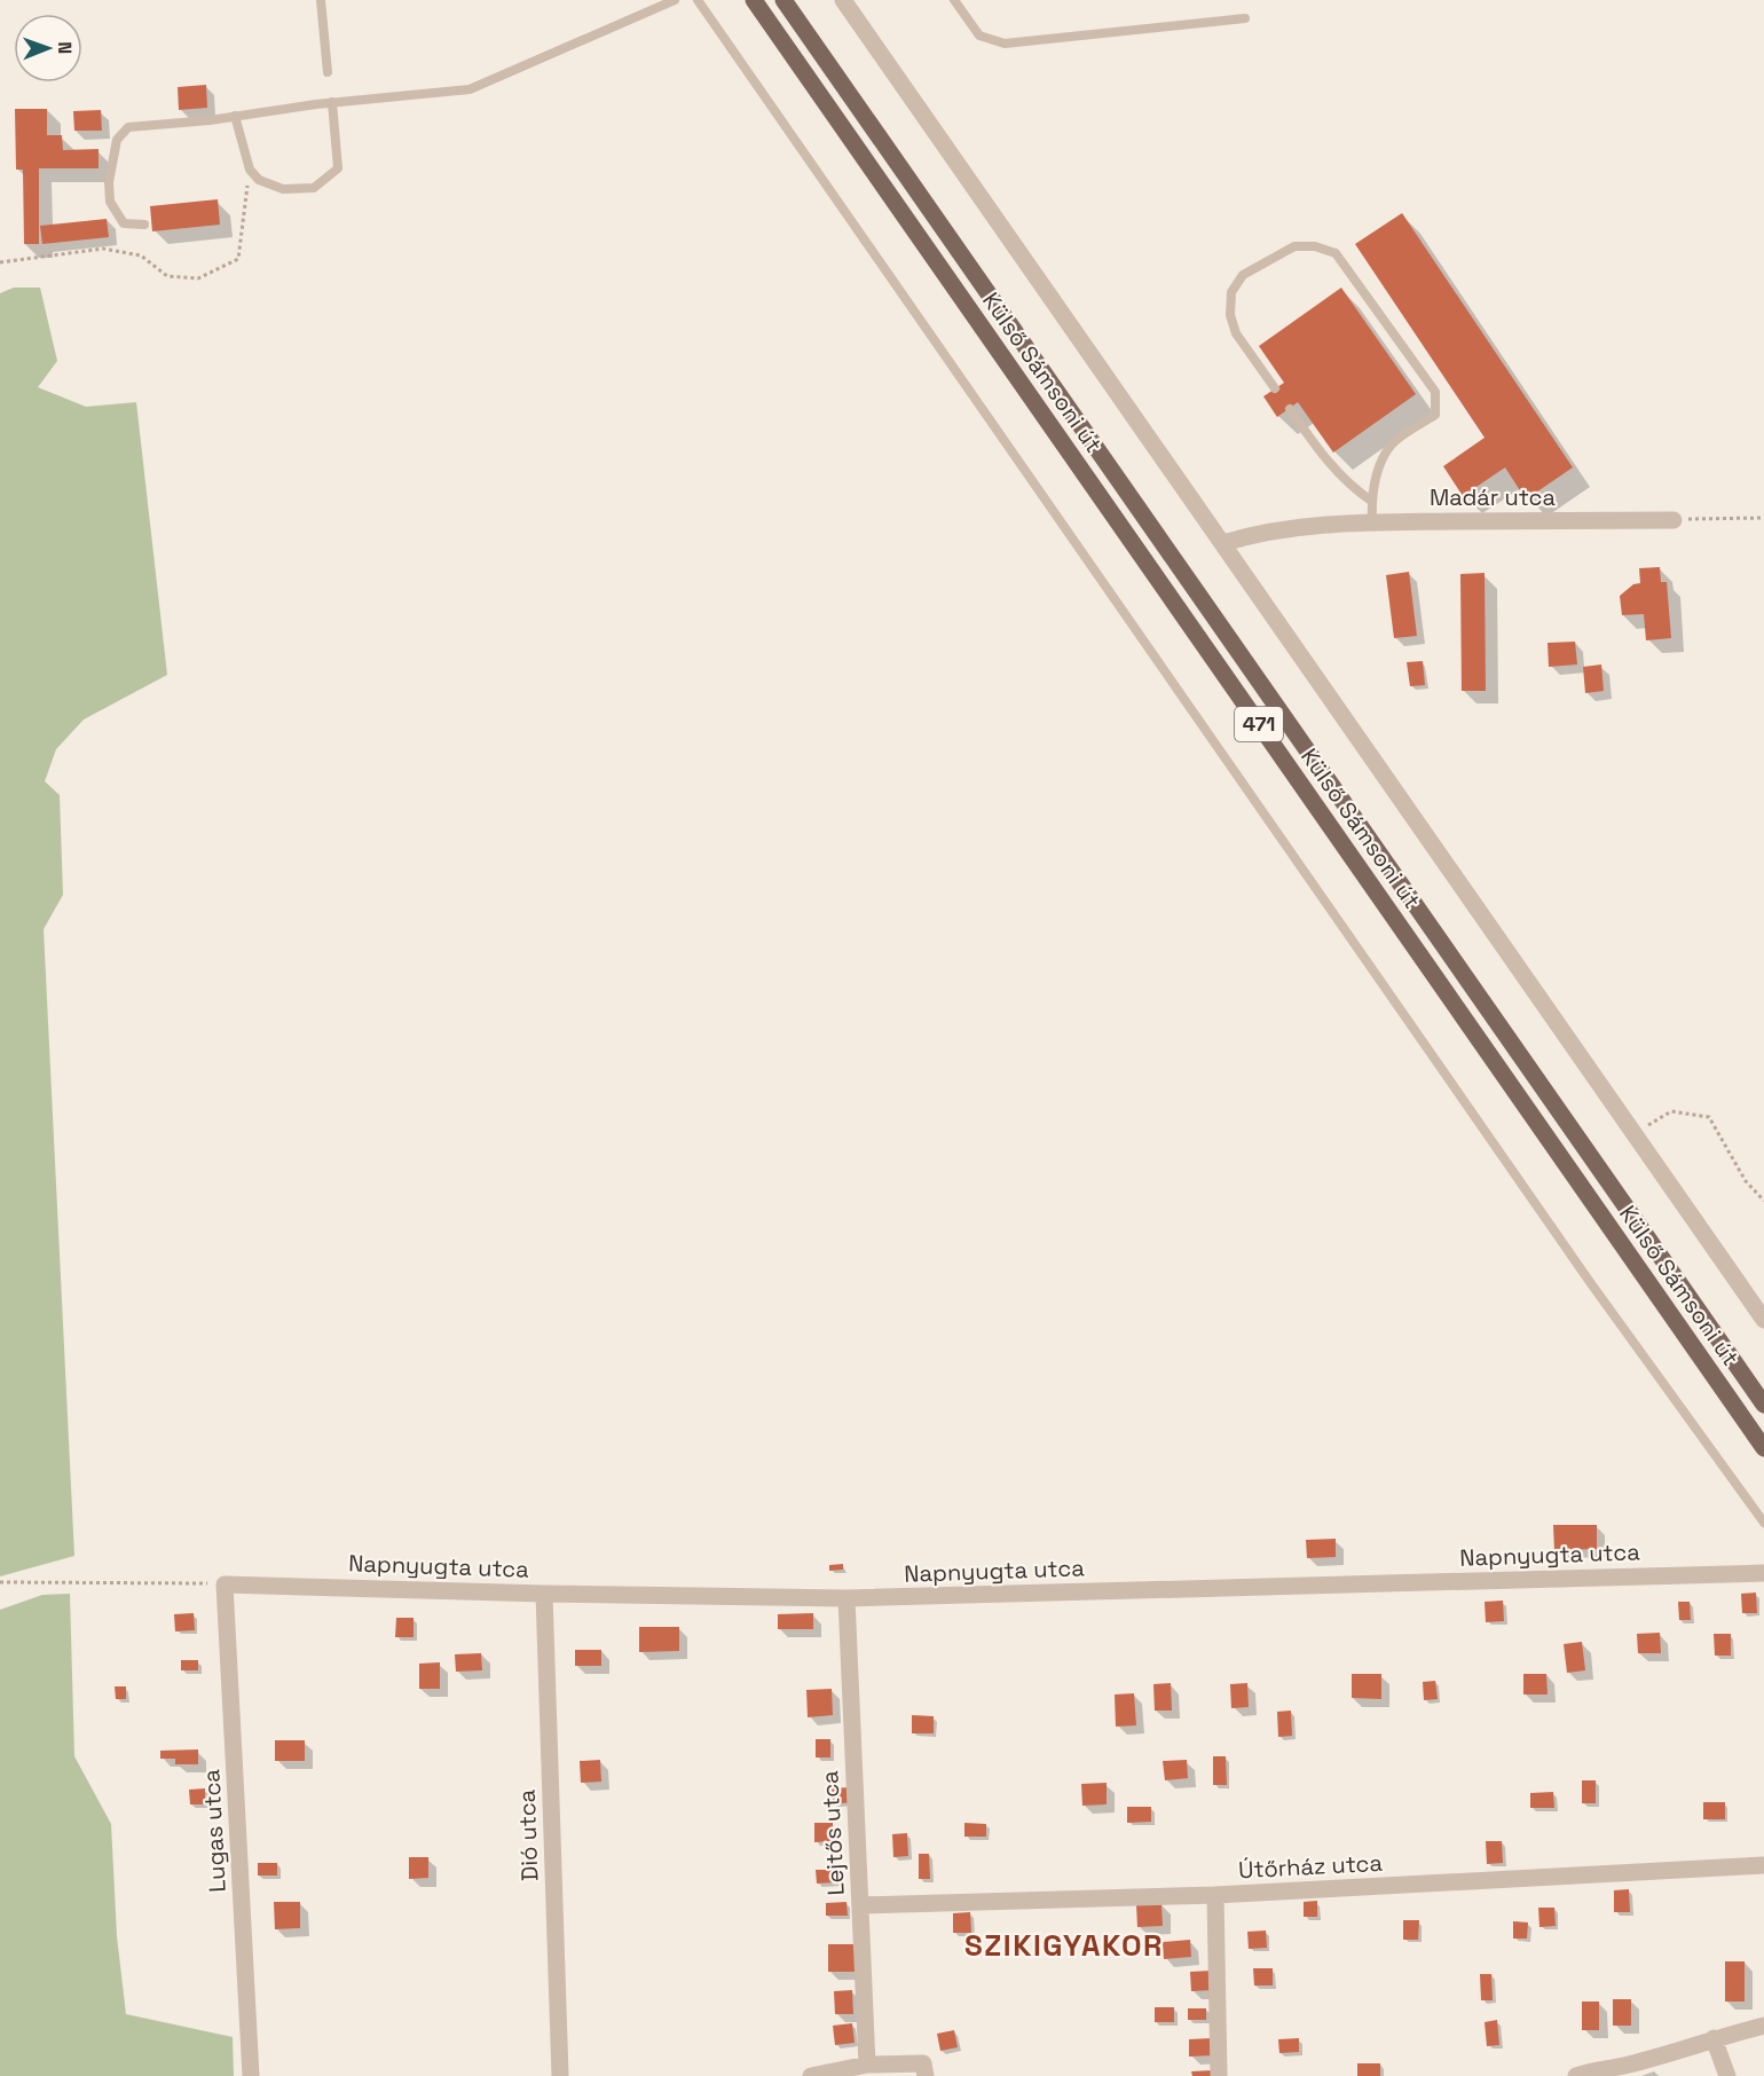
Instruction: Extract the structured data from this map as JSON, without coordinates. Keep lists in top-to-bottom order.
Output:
{
  "streets": {
    "main road": ["Külső Sámsoni út", "471"],
    "street": [
      "Madár utca",
      "Napnyugta utca",
      "Lugas utca",
      "Lejtős utca",
      "Dió utca",
      "Útőrház utca"
    ]
  },
  "crossings": [
    ["Napnyugta utca", "Lugas utca"],
    ["Napnyugta utca", "Lejtős utca"],
    ["Napnyugta utca", "Dió utca"],
    ["Lejtős utca", "Útőrház utca"]
  ],
  "districts": ["SZIKIGYAKOR"],
  "north": "right"
}
